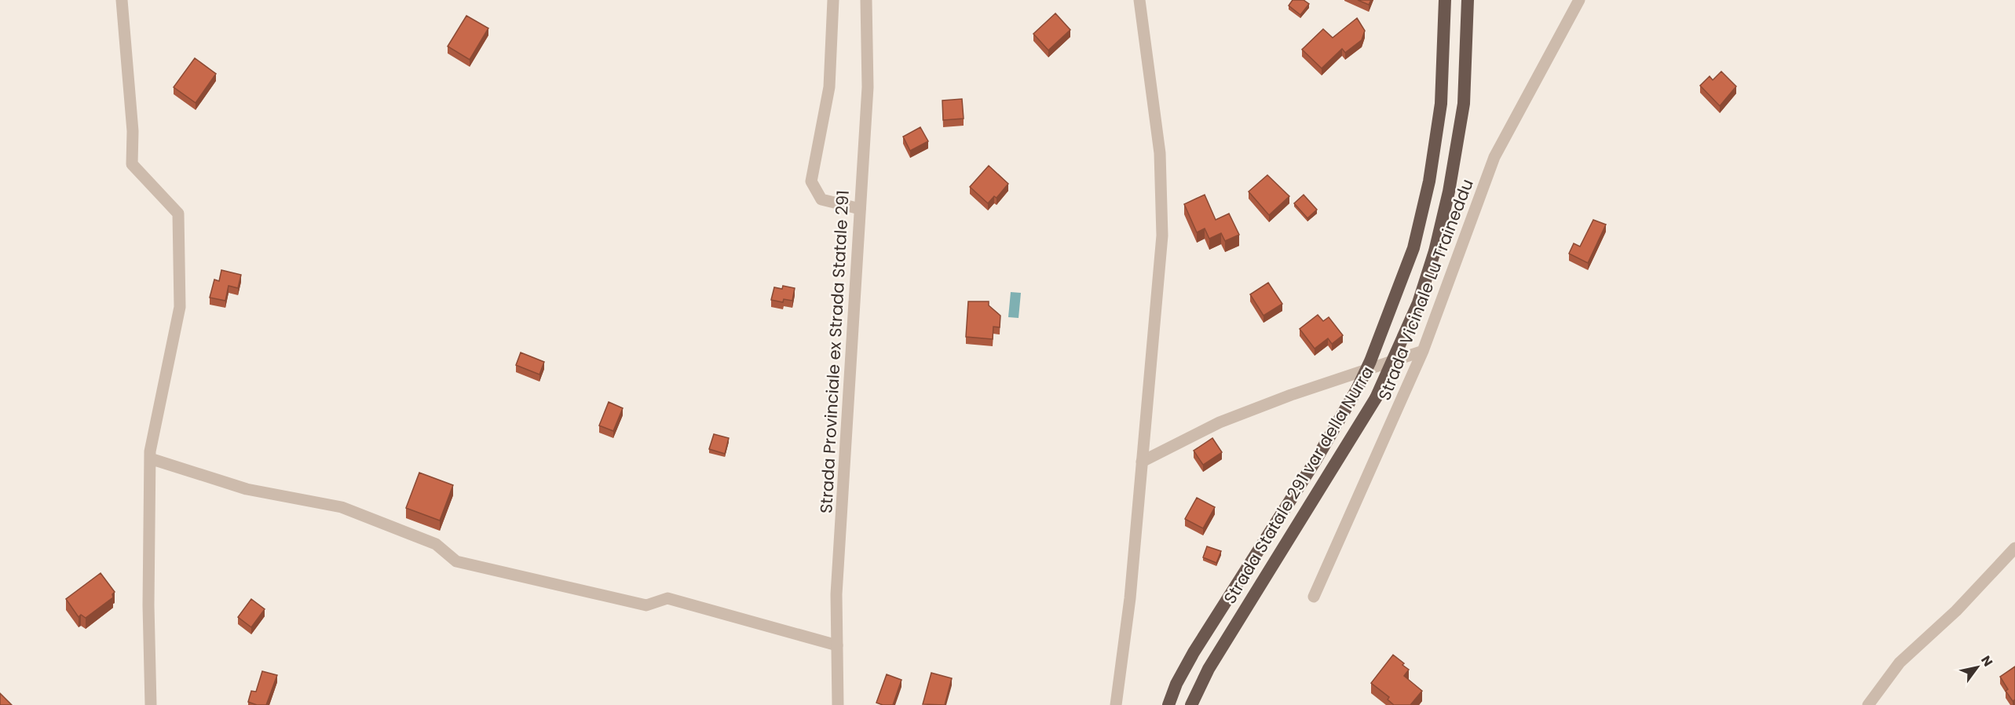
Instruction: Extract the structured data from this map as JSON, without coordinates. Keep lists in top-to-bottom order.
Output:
{
  "streets": {
    "highway": ["Strada Statale 291 var della Nurra"],
    "street": ["Strada Vicinale Lu Traineddu", "Strada Provinciale ex Strada Statale 291"]
  },
  "north": "top right"
}
